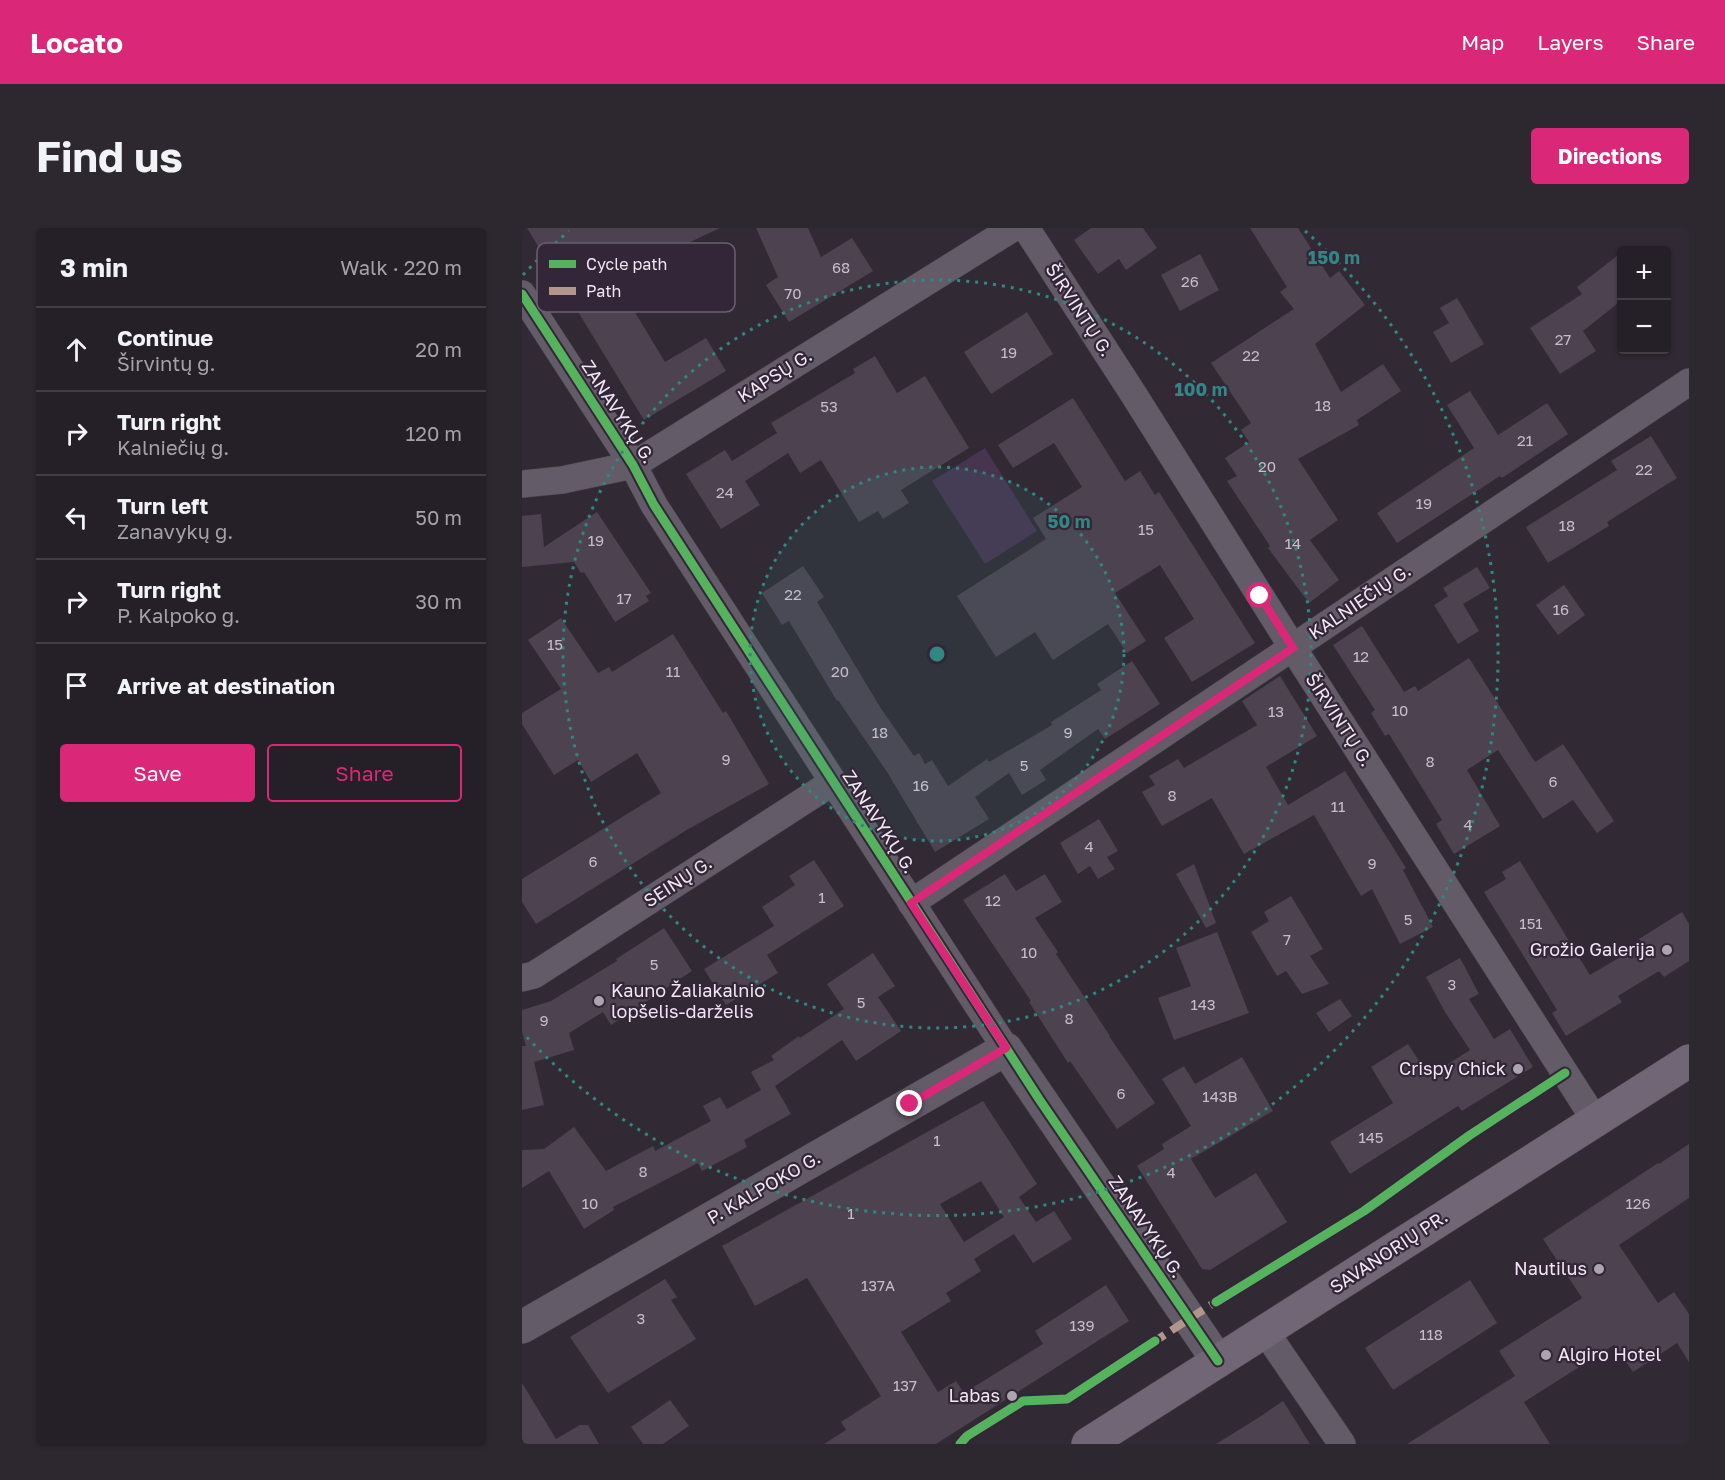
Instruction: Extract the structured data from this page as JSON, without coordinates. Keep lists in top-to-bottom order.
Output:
{
  "streets": {
    "main road": ["SAVANORIŲ PR."],
    "street": [
      "ŠIRVINTŲ G.",
      "KAPSŲ G.",
      "ZANAVYKŲ G.",
      "KALNIEČIŲ G.",
      "SEINŲ G.",
      "P. KALPOKO G."
    ]
  },
  "crossings": [
    ["ŠIRVINTŲ G.", "KALNIEČIŲ G."],
    ["ŠIRVINTŲ G.", "SAVANORIŲ PR."],
    ["KAPSŲ G.", "ZANAVYKŲ G."],
    ["ZANAVYKŲ G.", "KALNIEČIŲ G."],
    ["ZANAVYKŲ G.", "SEINŲ G."],
    ["ZANAVYKŲ G.", "P. KALPOKO G."],
    ["ZANAVYKŲ G.", "SAVANORIŲ PR."]
  ],
  "places": [
    "Grožio Galerija",
    "Kauno Žaliakalnio lopšelis-darželis",
    "Crispy Chick",
    "Nautilus",
    "Algiro Hotel",
    "Labas"
  ],
  "house_numbers": [
    "68",
    "26",
    "70",
    "27",
    "19",
    "22",
    "18",
    "53",
    "21",
    "20",
    "22",
    "24",
    "19",
    "18",
    "15",
    "19",
    "14",
    "22",
    "17",
    "16",
    "15",
    "12",
    "11",
    "20",
    "10",
    "13",
    "18",
    "9",
    "9",
    "8",
    "5",
    "6",
    "16",
    "8",
    "11",
    "4",
    "4",
    "6",
    "9",
    "1",
    "12",
    "5",
    "151",
    "7",
    "10",
    "5",
    "3",
    "5",
    "143",
    "8",
    "9",
    "6",
    "143B",
    "145",
    "1",
    "8",
    "4",
    "10",
    "126",
    "1",
    "137A",
    "3",
    "139",
    "118",
    "137"
  ],
  "legend": ["Cycle path", "Path"],
  "page": {
    "header": "Locato",
    "nav": ["Map", "Layers", "Share"],
    "buttons": [
      "Directions",
      ["Save", "Share"]
    ],
    "title": "Find us",
    "heading": ["3 min", "Walk · 220 m"],
    "map_buttons": ["+", "−"],
    "list": [
      ["Continue", "Širvintų g.", "20 m"],
      ["Turn right", "Kalniečių g.", "120 m"],
      ["Turn left", "Zanavykų g.", "50 m"],
      ["Turn right", "P. Kalpoko g.", "30 m"],
      "Arrive at destination"
    ]
  },
  "rings": ["150 m", "100 m", "50 m"]
}
